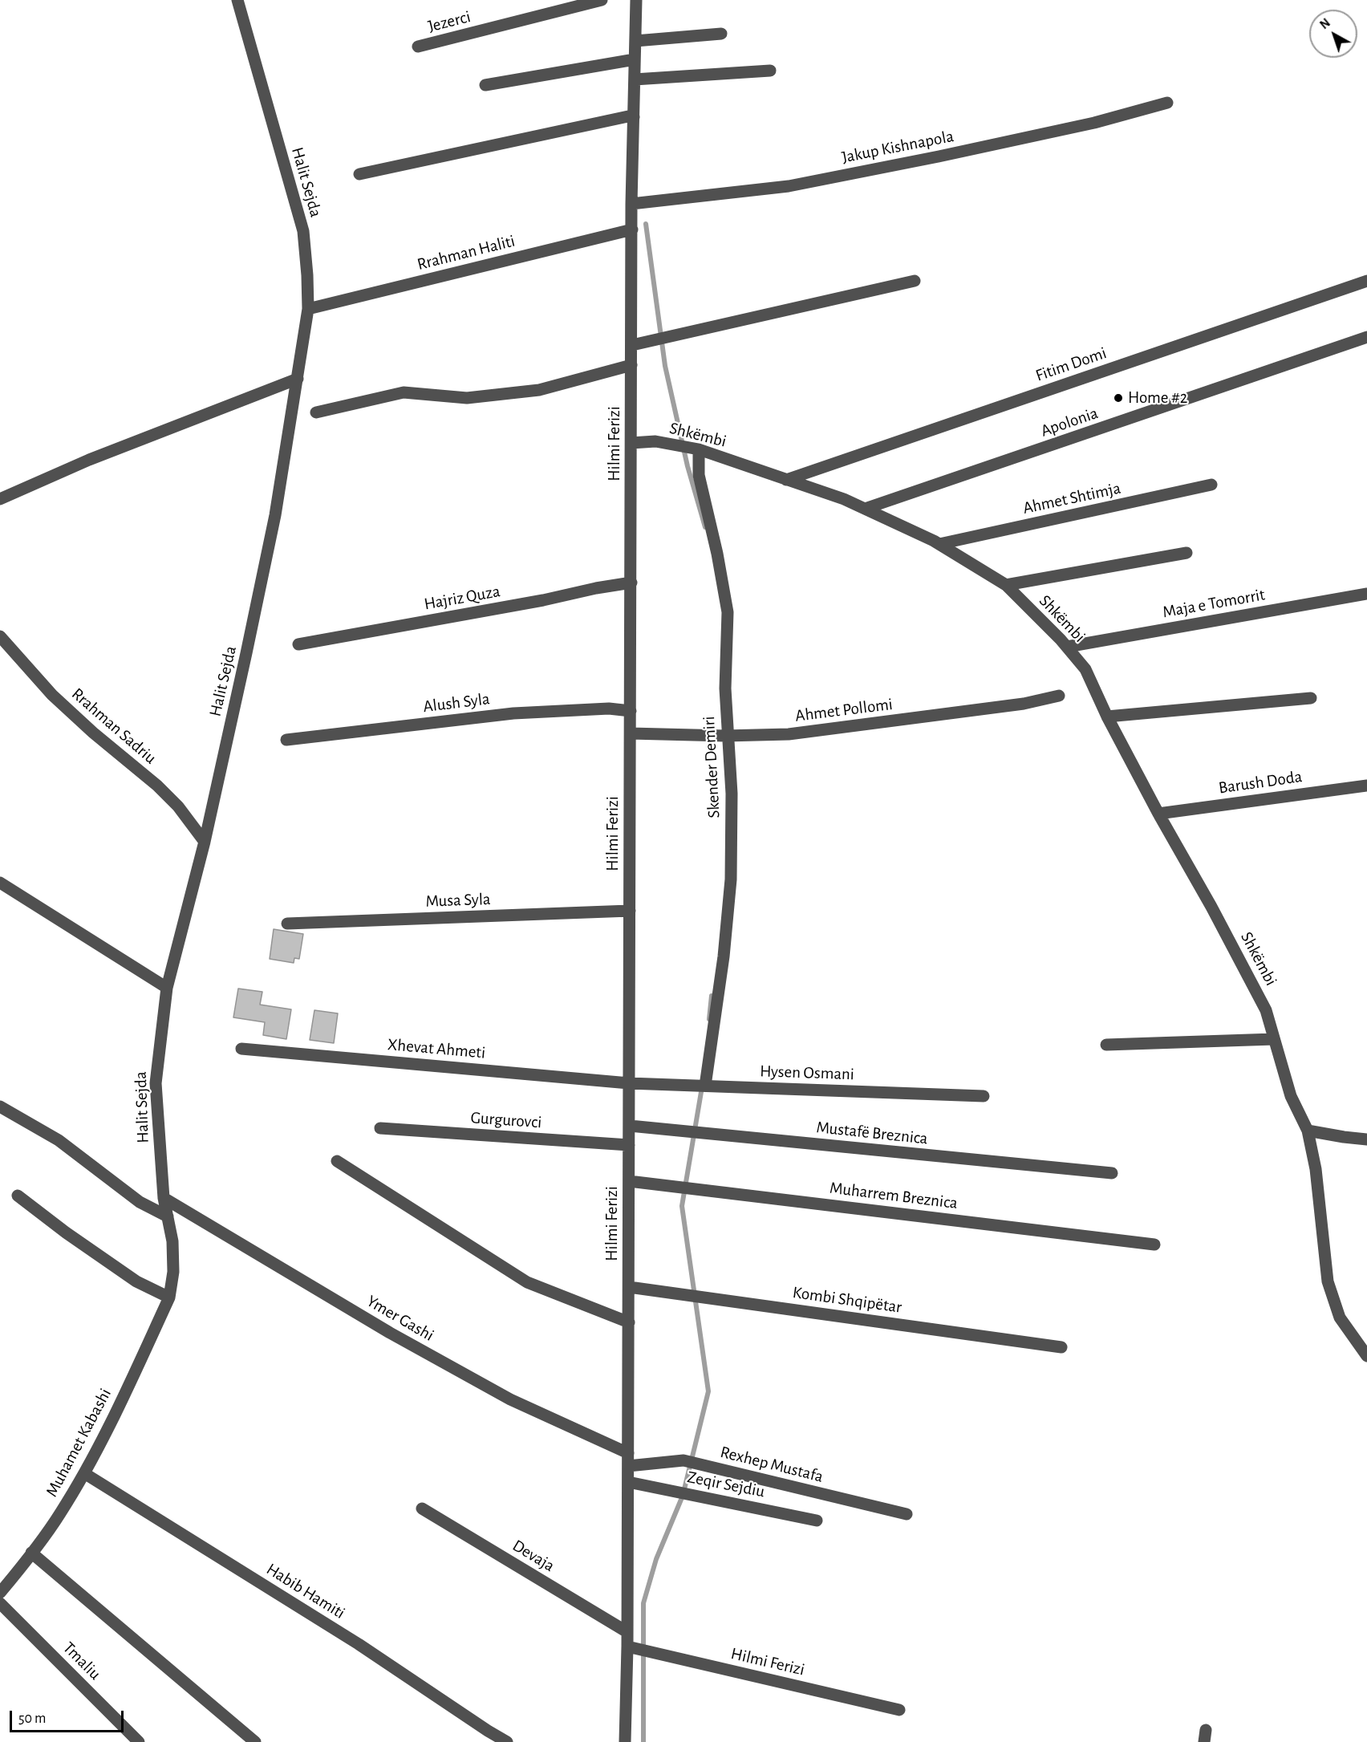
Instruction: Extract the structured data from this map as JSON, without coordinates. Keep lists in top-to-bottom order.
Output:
{
  "streets": {
    "street": [
      "Jezerci",
      "Jakup Kishnapola",
      "Halit Sejda",
      "Rrahman Haliti",
      "Fitim Domi",
      "Apolonia",
      "Shkëmbi",
      "Hilmi Ferizi",
      "Ahmet Shtimja",
      "Hajriz Quza",
      "Maja e Tomorrit",
      "Alush Syla",
      "Ahmet Pollomi",
      "Rrahman Sadriu",
      "Skender Demiri",
      "Barush Doda",
      "Musa Syla",
      "Xhevat Ahmeti",
      "Hysen Osmani",
      "Gurgurovci",
      "Mustafë Breznica",
      "Muharrem Breznica",
      "Kombi Shqipëtar",
      "Ymer Gashi",
      "Muhamet Kabashi",
      "Rexhep Mustafa",
      "Zeqir Sejdiu",
      "Devaja",
      "Habib Hamiti",
      "Tmaliu"
    ]
  },
  "crossings": [
    ["Jakup Kishnapola", "Hilmi Ferizi"],
    ["Halit Sejda", "Rrahman Haliti"],
    ["Halit Sejda", "Rrahman Sadriu"],
    ["Halit Sejda", "Ymer Gashi"],
    ["Halit Sejda", "Muhamet Kabashi"],
    ["Rrahman Haliti", "Hilmi Ferizi"],
    ["Fitim Domi", "Shkëmbi"],
    ["Apolonia", "Shkëmbi"],
    ["Shkëmbi", "Hilmi Ferizi"],
    ["Shkëmbi", "Ahmet Shtimja"],
    ["Shkëmbi", "Maja e Tomorrit"],
    ["Shkëmbi", "Skender Demiri"],
    ["Shkëmbi", "Barush Doda"],
    ["Hilmi Ferizi", "Hajriz Quza"],
    ["Hilmi Ferizi", "Alush Syla"],
    ["Hilmi Ferizi", "Ahmet Pollomi"],
    ["Hilmi Ferizi", "Musa Syla"],
    ["Hilmi Ferizi", "Xhevat Ahmeti"],
    ["Hilmi Ferizi", "Hysen Osmani"],
    ["Hilmi Ferizi", "Gurgurovci"],
    ["Hilmi Ferizi", "Mustafë Breznica"],
    ["Hilmi Ferizi", "Muharrem Breznica"],
    ["Hilmi Ferizi", "Kombi Shqipëtar"],
    ["Hilmi Ferizi", "Ymer Gashi"],
    ["Hilmi Ferizi", "Rexhep Mustafa"],
    ["Hilmi Ferizi", "Zeqir Sejdiu"],
    ["Hilmi Ferizi", "Devaja"],
    ["Ahmet Pollomi", "Skender Demiri"],
    ["Skender Demiri", "Hysen Osmani"],
    ["Xhevat Ahmeti", "Hysen Osmani"],
    ["Ymer Gashi", "Muhamet Kabashi"],
    ["Muhamet Kabashi", "Habib Hamiti"]
  ],
  "places": ["Home #2"],
  "scale_bar": "50 m",
  "north": "top left"
}
